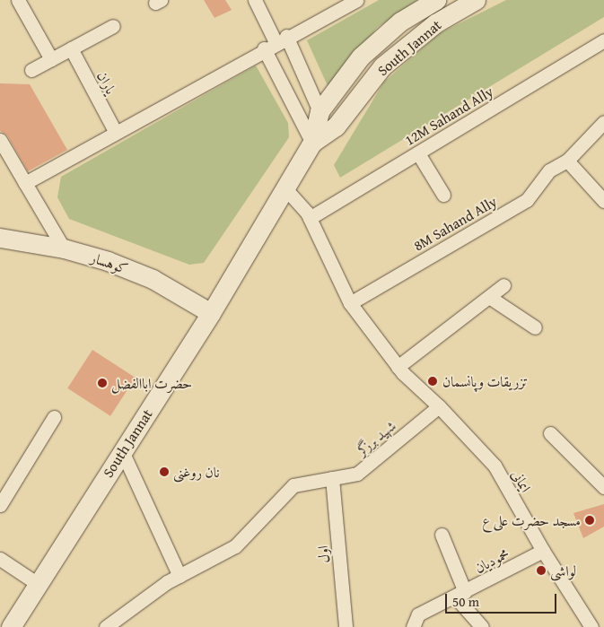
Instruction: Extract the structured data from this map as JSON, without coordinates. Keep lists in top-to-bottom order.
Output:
{
  "streets": {
    "main road": ["South Jannat", "کوهسار"],
    "street": [
      "یاران",
      "12M Sahand Ally",
      "8M Sahand Ally",
      "شهید برزگر",
      "ایمانی",
      "اول",
      "محمودیان"
    ]
  },
  "crossings": [
    ["South Jannat", "کوهسار"],
    ["شهید برزگر", "ایمانی"],
    ["شهید برزگر", "اول"],
    ["ایمانی", "محمودیان"]
  ],
  "places": [
    "تزریقات وپانسمان",
    "حضرت اباالفضل",
    "نان روغنی",
    "مسجد حضرت علی ع",
    "لواشی"
  ],
  "scale_bar": "50 m"
}
